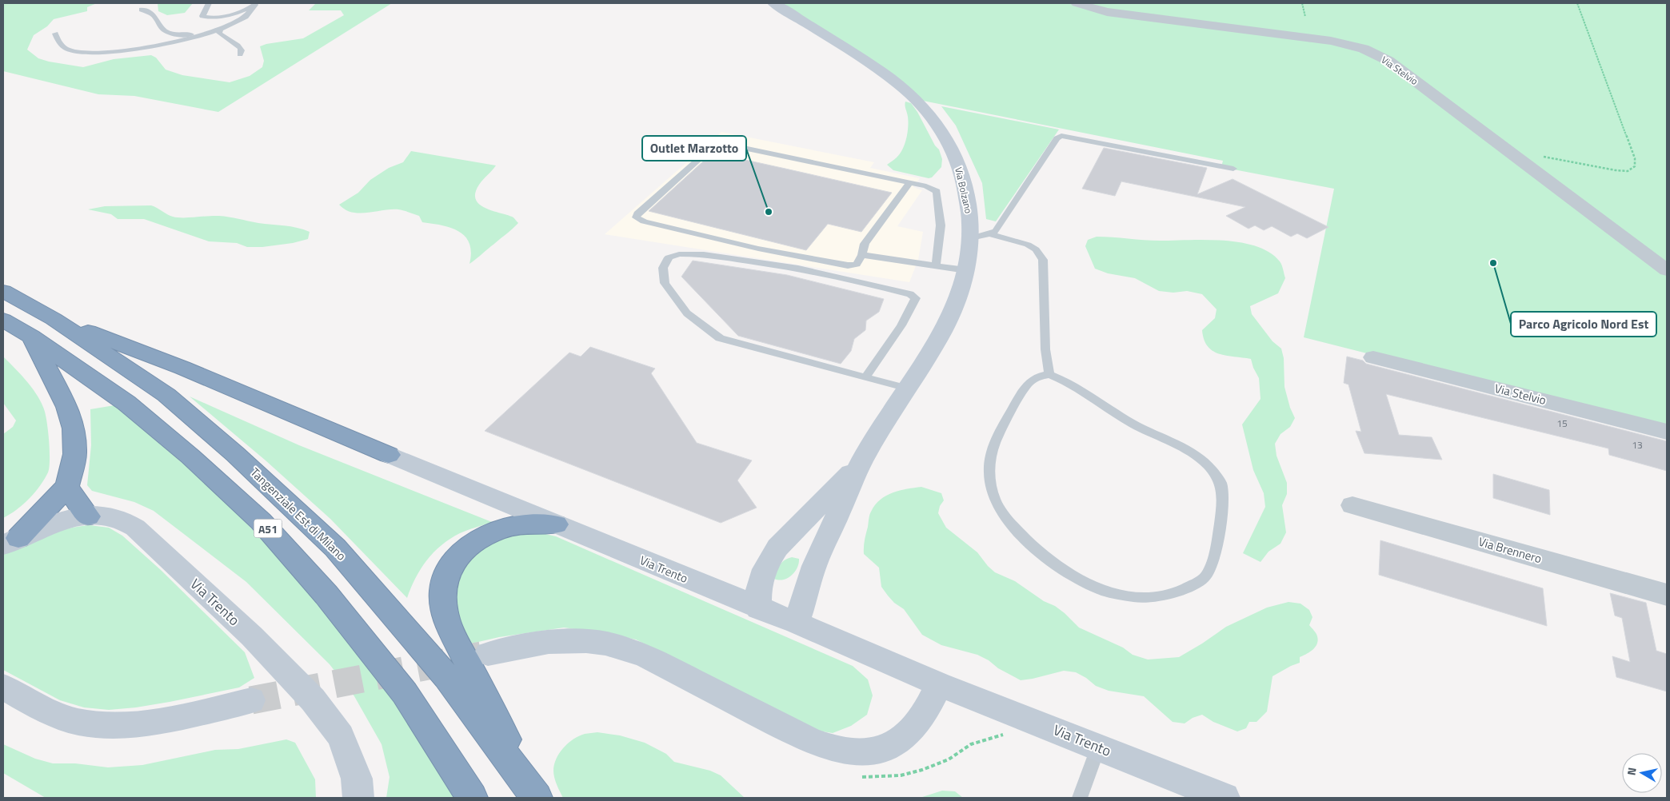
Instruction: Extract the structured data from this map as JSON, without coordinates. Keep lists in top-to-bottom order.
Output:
{
  "streets": {
    "highway": ["Tangenziale Est di Milano", "A51"],
    "street": [
      "Via Stelvio",
      "Via Bolzano",
      "Via Brennero",
      "Via Trento"
    ]
  },
  "places": ["Outlet Marzotto", "Parco Agricolo Nord Est"],
  "house_numbers": ["15", "13"],
  "north": "left"
}
